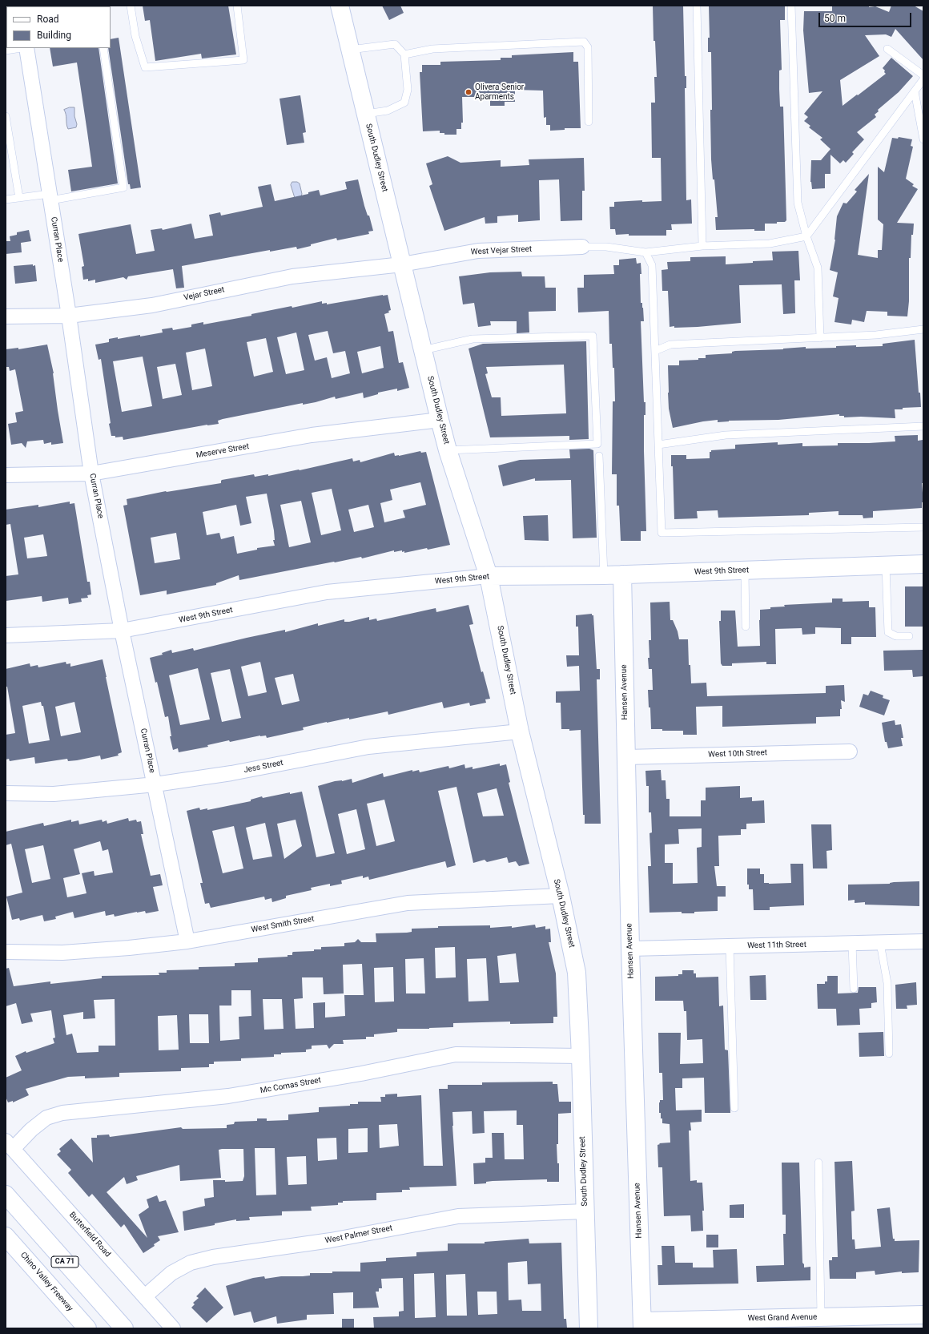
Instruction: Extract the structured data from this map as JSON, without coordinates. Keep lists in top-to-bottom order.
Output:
{
  "streets": {
    "main road": [
      "South Dudley Street",
      "West 9th Street",
      "Hansen Avenue",
      "CA 71",
      "Chino Valley Freeway",
      "West Grand Avenue"
    ],
    "street": [
      "Curran Place",
      "West Vejar Street",
      "Vejar Street",
      "Meserve Street",
      "West 10th Street",
      "Jess Street",
      "West Smith Street",
      "West 11th Street",
      "Mc Comas Street",
      "Butterfield Road",
      "West Palmer Street"
    ]
  },
  "crossings": [
    ["South Dudley Street", "West Vejar Street"],
    ["South Dudley Street", "Vejar Street"],
    ["South Dudley Street", "Meserve Street"],
    ["South Dudley Street", "West 9th Street"],
    ["South Dudley Street", "Jess Street"],
    ["South Dudley Street", "West Smith Street"],
    ["South Dudley Street", "Mc Comas Street"],
    ["South Dudley Street", "West Palmer Street"],
    ["Curran Place", "Vejar Street"],
    ["Curran Place", "Meserve Street"],
    ["Curran Place", "West 9th Street"],
    ["Curran Place", "Jess Street"],
    ["Curran Place", "West Smith Street"],
    ["West Vejar Street", "Vejar Street"],
    ["West 9th Street", "Hansen Avenue"],
    ["Hansen Avenue", "West 10th Street"],
    ["Hansen Avenue", "West 11th Street"],
    ["Hansen Avenue", "West Grand Avenue"],
    ["Mc Comas Street", "Butterfield Road"],
    ["Butterfield Road", "West Palmer Street"]
  ],
  "places": ["Olivera Senior Aparments"],
  "legend": ["Road", "Building"],
  "scale_bar": "50 m"
}
